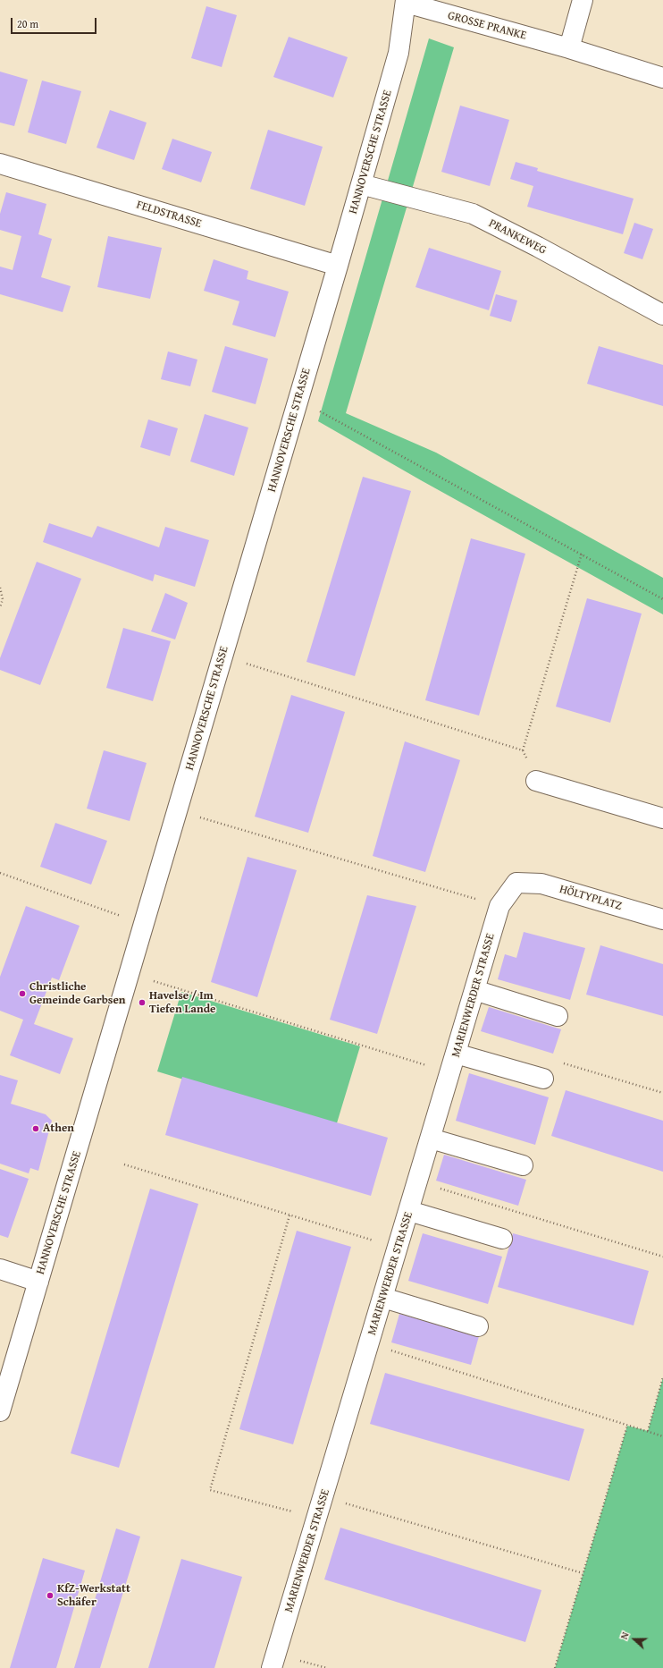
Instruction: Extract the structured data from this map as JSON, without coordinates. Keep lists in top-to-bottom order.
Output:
{
  "streets": {
    "street": [
      "GROSSE PRANKE",
      "HANNOVERSCHE STRASSE",
      "FELDSTRASSE",
      "PRANKEWEG",
      "HÖLTYPLATZ",
      "MARIENWERDER STRASSE"
    ]
  },
  "crossings": [
    ["GROSSE PRANKE", "HANNOVERSCHE STRASSE"],
    ["HANNOVERSCHE STRASSE", "FELDSTRASSE"],
    ["HANNOVERSCHE STRASSE", "PRANKEWEG"],
    ["HÖLTYPLATZ", "MARIENWERDER STRASSE"]
  ],
  "places": [
    "Christliche Gemeinde Garbsen",
    "Havelse / Im Tiefen Lande",
    "Athen",
    "KfZ-Werkstatt Schäfer"
  ],
  "scale_bar": "20 m",
  "north": "left"
}
